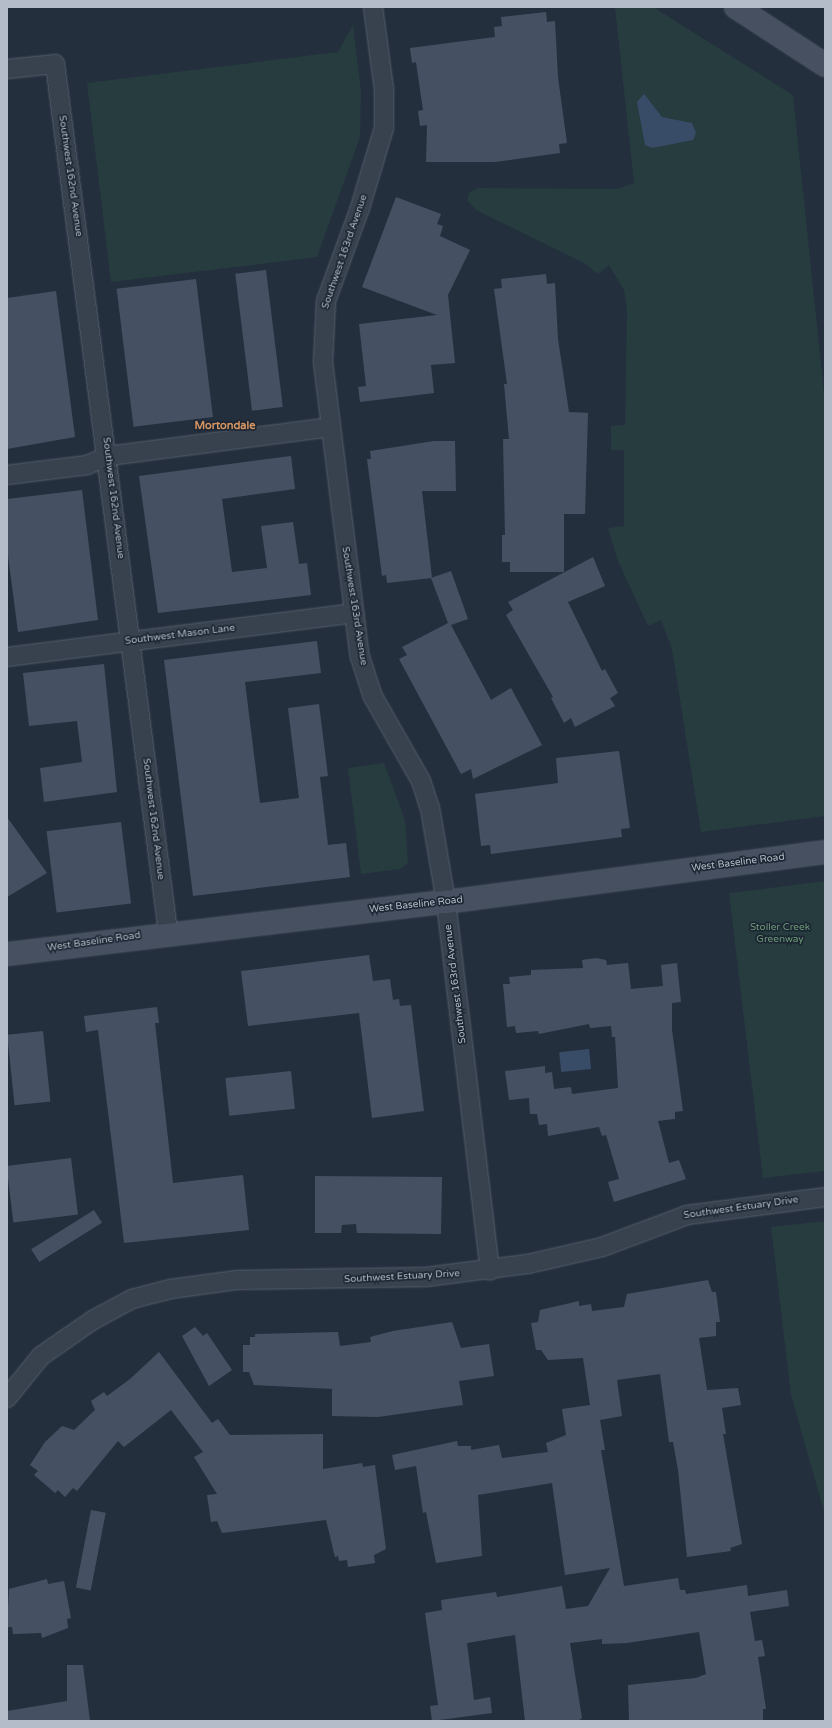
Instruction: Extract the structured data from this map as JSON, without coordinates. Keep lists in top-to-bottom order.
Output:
{
  "streets": {
    "street": [
      "Southwest 162nd Avenue",
      "Southwest 163rd Avenue",
      "Southwest Mason Lane",
      "West Baseline Road",
      "Southwest Estuary Drive"
    ]
  },
  "crossings": [
    ["Southwest 162nd Avenue", "Southwest Mason Lane"],
    ["Southwest 162nd Avenue", "West Baseline Road"],
    ["Southwest 163rd Avenue", "Southwest Mason Lane"],
    ["Southwest 163rd Avenue", "West Baseline Road"],
    ["Southwest 163rd Avenue", "Southwest Estuary Drive"]
  ],
  "districts": ["Mortondale"],
  "parks": ["Stoller Creek Greenway"]
}
